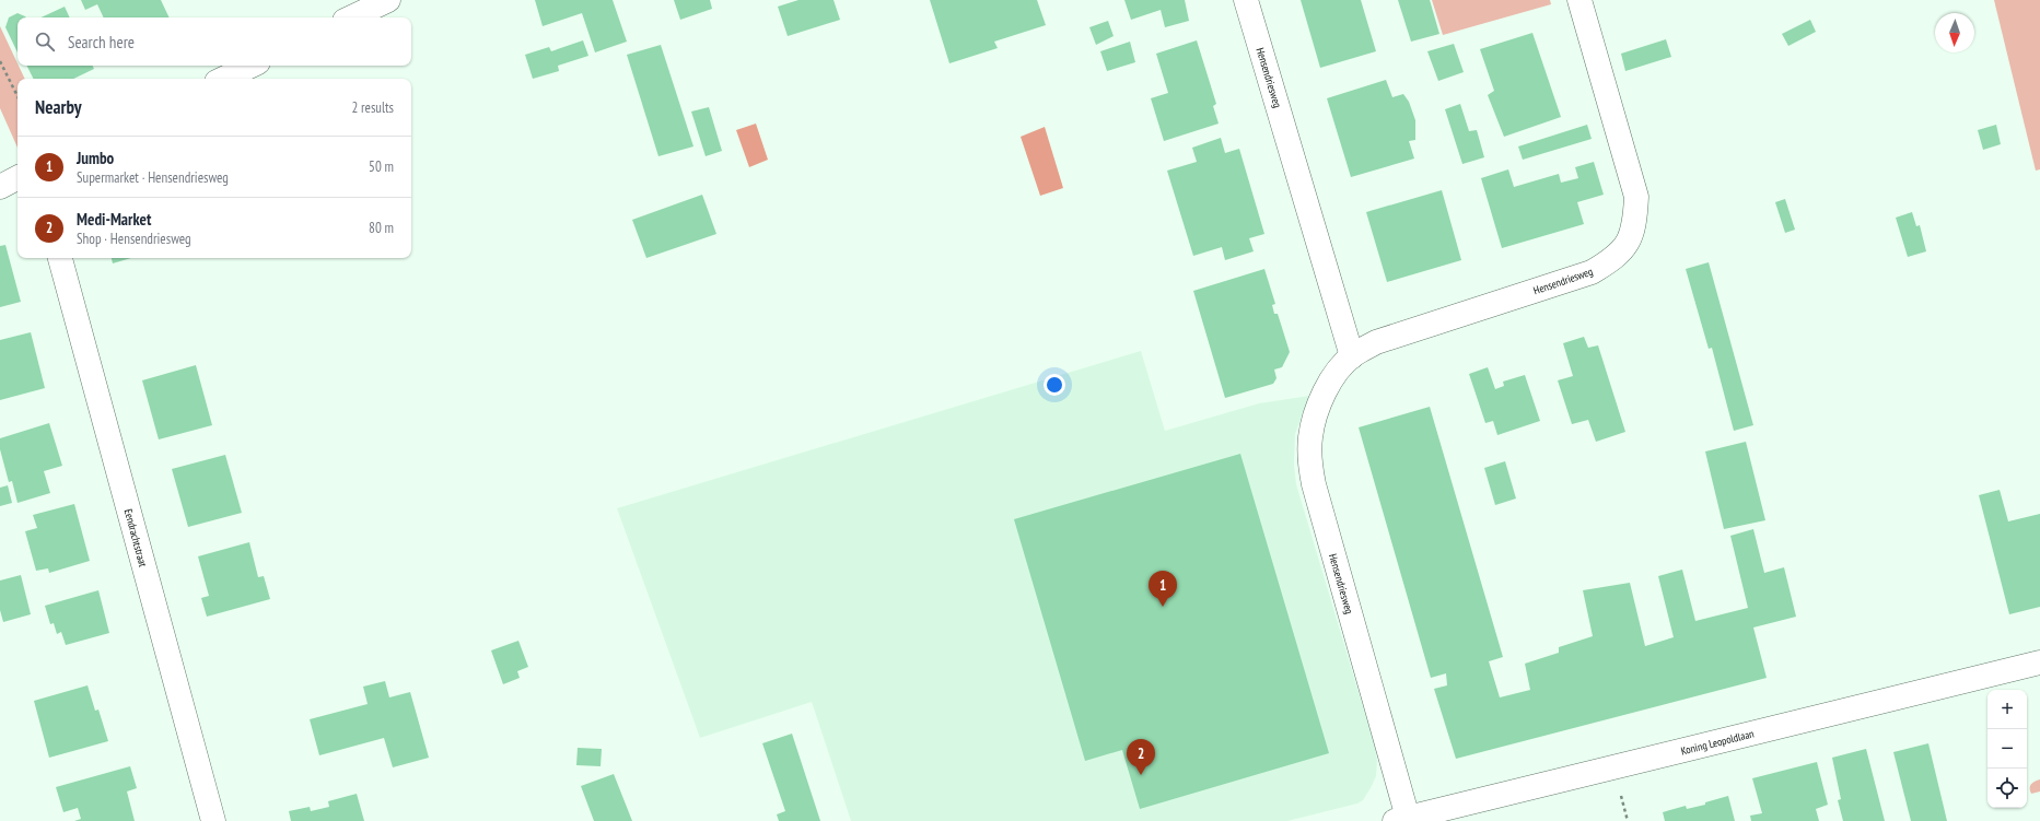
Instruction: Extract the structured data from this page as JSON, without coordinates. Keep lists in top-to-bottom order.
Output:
{
  "streets": {
    "street": ["Hensendriesweg", "Eendrachtstraat", "Koning Leopoldlaan"]
  },
  "crossings": [
    ["Hensendriesweg", "Koning Leopoldlaan"]
  ],
  "north": "bottom",
  "page": {
    "search": "Search here",
    "heading": ["Nearby", "2 results"],
    "list": [
      {
        "mark": "1",
        "name": "Jumbo",
        "note": "Supermarket · Hensendriesweg",
        "value": "50 m"
      },
      {
        "mark": "2",
        "name": "Medi-Market",
        "note": "Shop · Hensendriesweg",
        "value": "80 m"
      }
    ],
    "pins": ["1", "2"],
    "map_buttons": ["+", "−"]
  }
}
